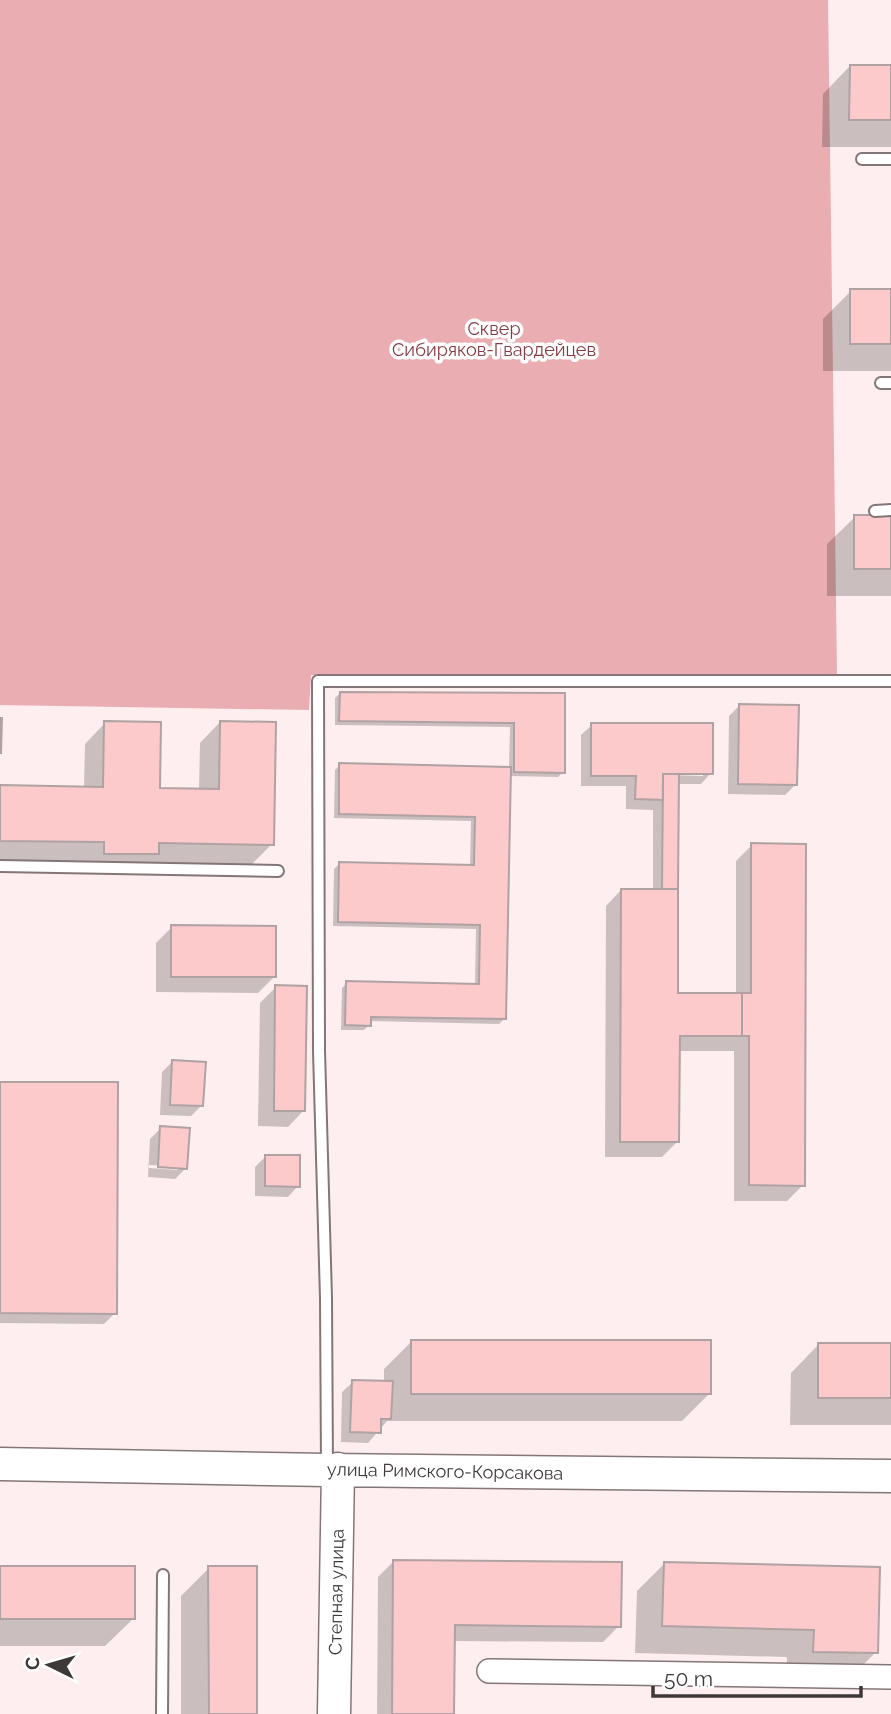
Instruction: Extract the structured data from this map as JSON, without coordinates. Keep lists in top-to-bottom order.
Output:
{
  "streets": {
    "street": ["улица Римского-Корсакова", "Степная улица"]
  },
  "crossings": [
    ["улица Римского-Корсакова", "Степная улица"]
  ],
  "parks": ["Сквер Сибиряков-Гвардейцев"],
  "scale_bar": "50 m",
  "north": "left"
}
